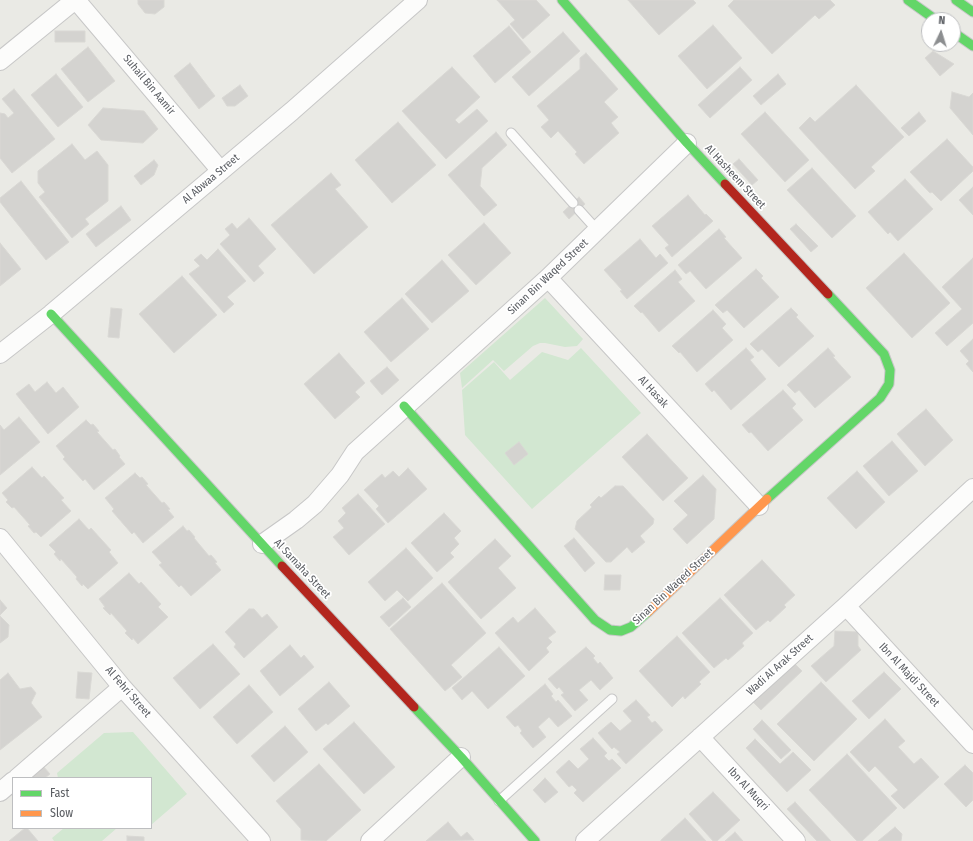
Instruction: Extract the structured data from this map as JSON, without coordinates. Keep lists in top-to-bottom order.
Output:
{
  "streets": {
    "street": [
      "Suhail Bin Aamir",
      "Al Hasheem Street",
      "Al Abwaa Street",
      "Sinan Bin Waqed Street",
      "Al Hasak",
      "Al Samaha Street",
      "Wadi Al Arak Street",
      "Ibn Al Majdi Street",
      "Al Fehri Street",
      "Ibn Al Muqri"
    ]
  },
  "crossings": [
    ["Suhail Bin Aamir", "Al Abwaa Street"],
    ["Al Hasheem Street", "Sinan Bin Waqed Street"],
    ["Al Abwaa Street", "Al Samaha Street"],
    ["Sinan Bin Waqed Street", "Al Hasak"],
    ["Sinan Bin Waqed Street", "Al Samaha Street"],
    ["Wadi Al Arak Street", "Ibn Al Majdi Street"],
    ["Wadi Al Arak Street", "Ibn Al Muqri"]
  ],
  "legend": ["Fast", "Slow"],
  "north": "top"
}
